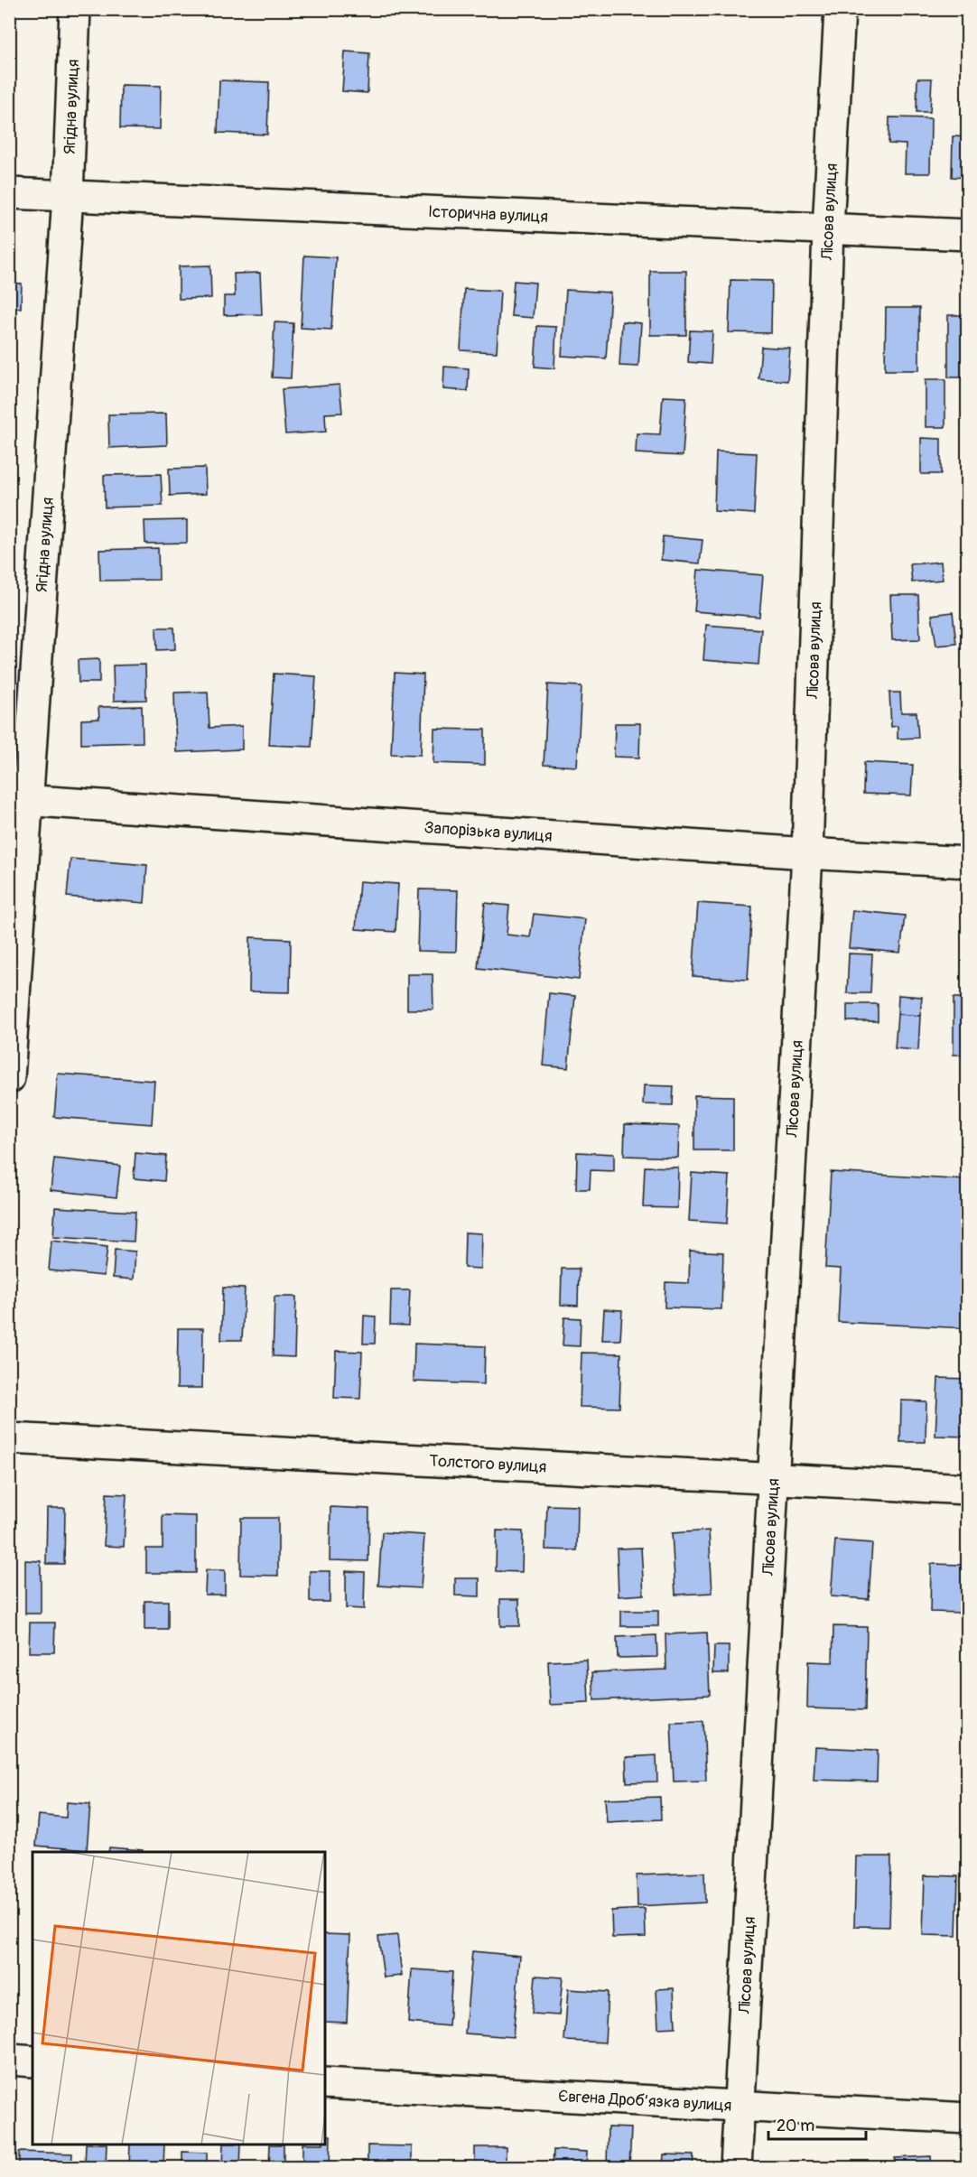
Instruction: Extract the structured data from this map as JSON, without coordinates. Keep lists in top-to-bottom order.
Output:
{
  "streets": {
    "street": [
      "Ягідна вулиця",
      "Лісова вулиця",
      "Історична вулиця",
      "Запорізька вулиця",
      "Толстого вулиця",
      "Євгена Дроб’язка вулиця"
    ]
  },
  "crossings": [
    ["Ягідна вулиця", "Історична вулиця"],
    ["Ягідна вулиця", "Запорізька вулиця"],
    ["Лісова вулиця", "Історична вулиця"],
    ["Лісова вулиця", "Запорізька вулиця"],
    ["Лісова вулиця", "Толстого вулиця"],
    ["Лісова вулиця", "Євгена Дроб’язка вулиця"]
  ],
  "scale_bar": "20 m"
}
